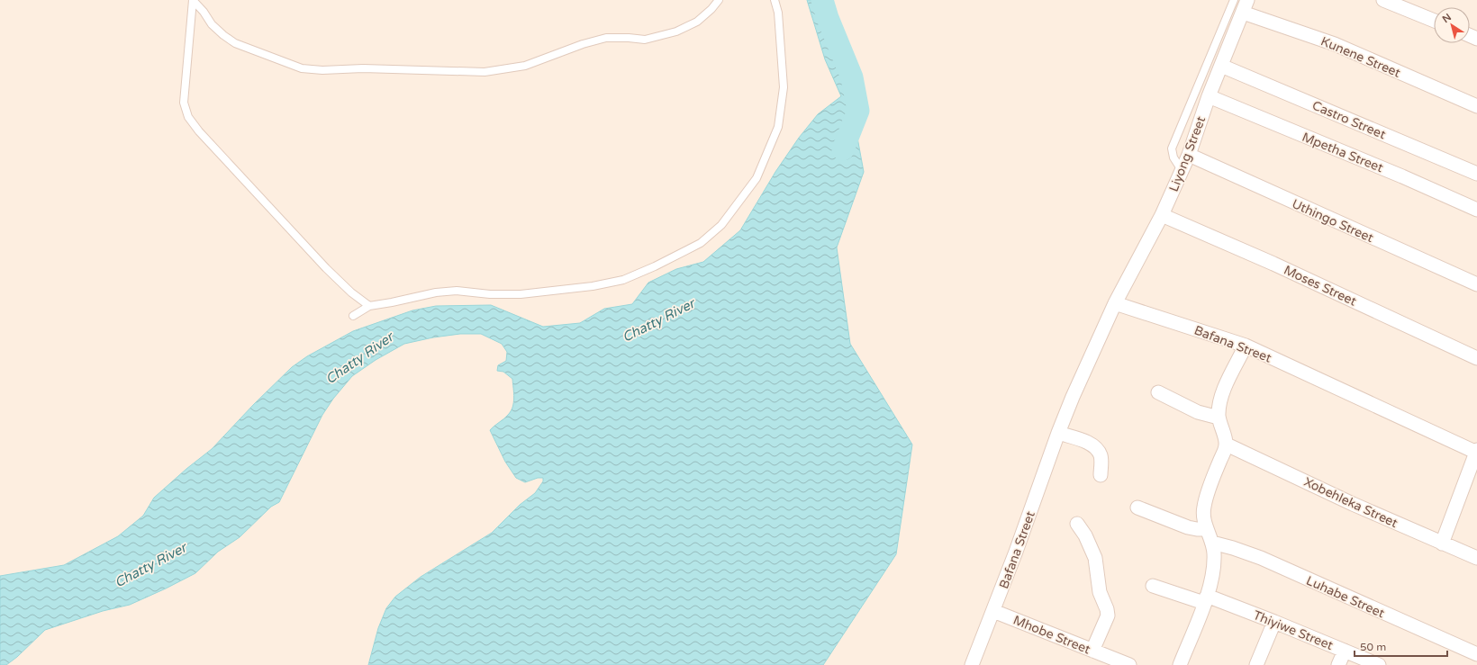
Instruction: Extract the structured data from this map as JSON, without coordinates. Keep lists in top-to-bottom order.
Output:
{
  "streets": {
    "street": [
      "Kunene Street",
      "Castro Street",
      "Mpetha Street",
      "Liyong Street",
      "Uthingo Street",
      "Moses Street",
      "Bafana Street",
      "Xobehleka Street",
      "Luhabe Street",
      "Thiyiwe Street",
      "Mhobe Street"
    ]
  },
  "crossings": [
    ["Kunene Street", "Liyong Street"],
    ["Castro Street", "Liyong Street"],
    ["Mpetha Street", "Liyong Street"],
    ["Liyong Street", "Uthingo Street"],
    ["Liyong Street", "Moses Street"],
    ["Liyong Street", "Bafana Street"],
    ["Bafana Street", "Mhobe Street"]
  ],
  "water": ["Chatty River"],
  "scale_bar": "50 m",
  "north": "top left"
}
